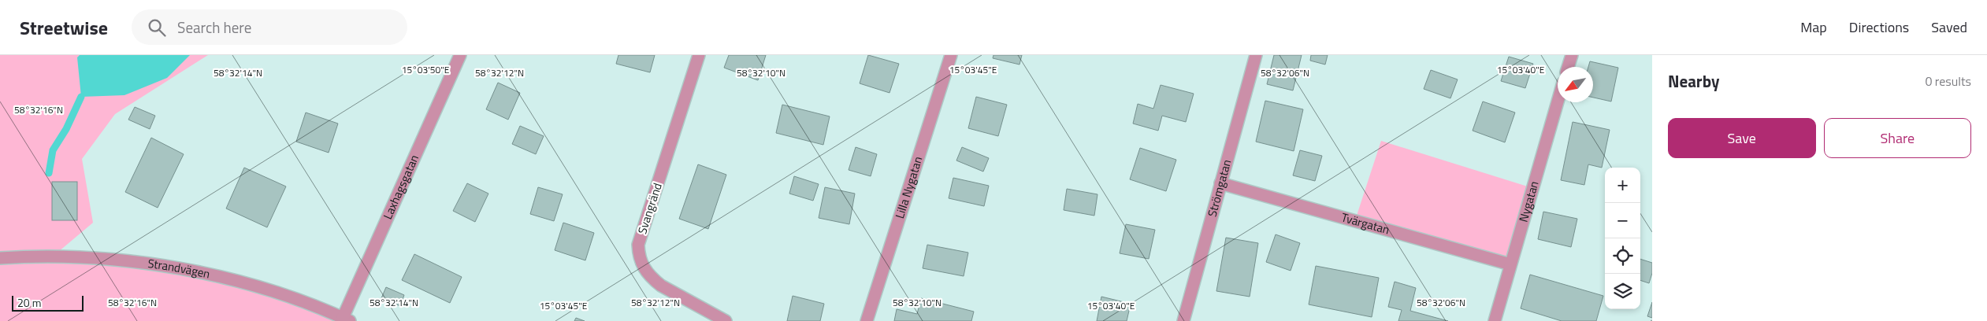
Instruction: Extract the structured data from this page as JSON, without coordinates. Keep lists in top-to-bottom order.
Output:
{
  "streets": {
    "street": [
      "Laxhagsgatan",
      "Lilla Nygatan",
      "Strömgatan",
      "Nygatan",
      "Svangränd",
      "Tvärgatan",
      "Strandvägen"
    ]
  },
  "crossings": [
    ["Laxhagsgatan", "Strandvägen"],
    ["Strömgatan", "Tvärgatan"],
    ["Nygatan", "Tvärgatan"]
  ],
  "scale_bar": "20 m",
  "north": "bottom left",
  "page": {
    "header": "Streetwise",
    "search": "Search here",
    "nav": ["Map", "Directions", "Saved"],
    "heading": ["Nearby", "0 results"],
    "buttons": ["Save", "Share"],
    "map_buttons": ["+", "−"],
    "scale": "20 m"
  },
  "coordinates": [
    "15°03'45\"E",
    "15°03'40\"E",
    "15°03'50\"E",
    "58°32'14\"N",
    "58°32'12\"N",
    "58°32'10\"N",
    "58°32'06\"N",
    "58°32'16\"N"
  ]
}
